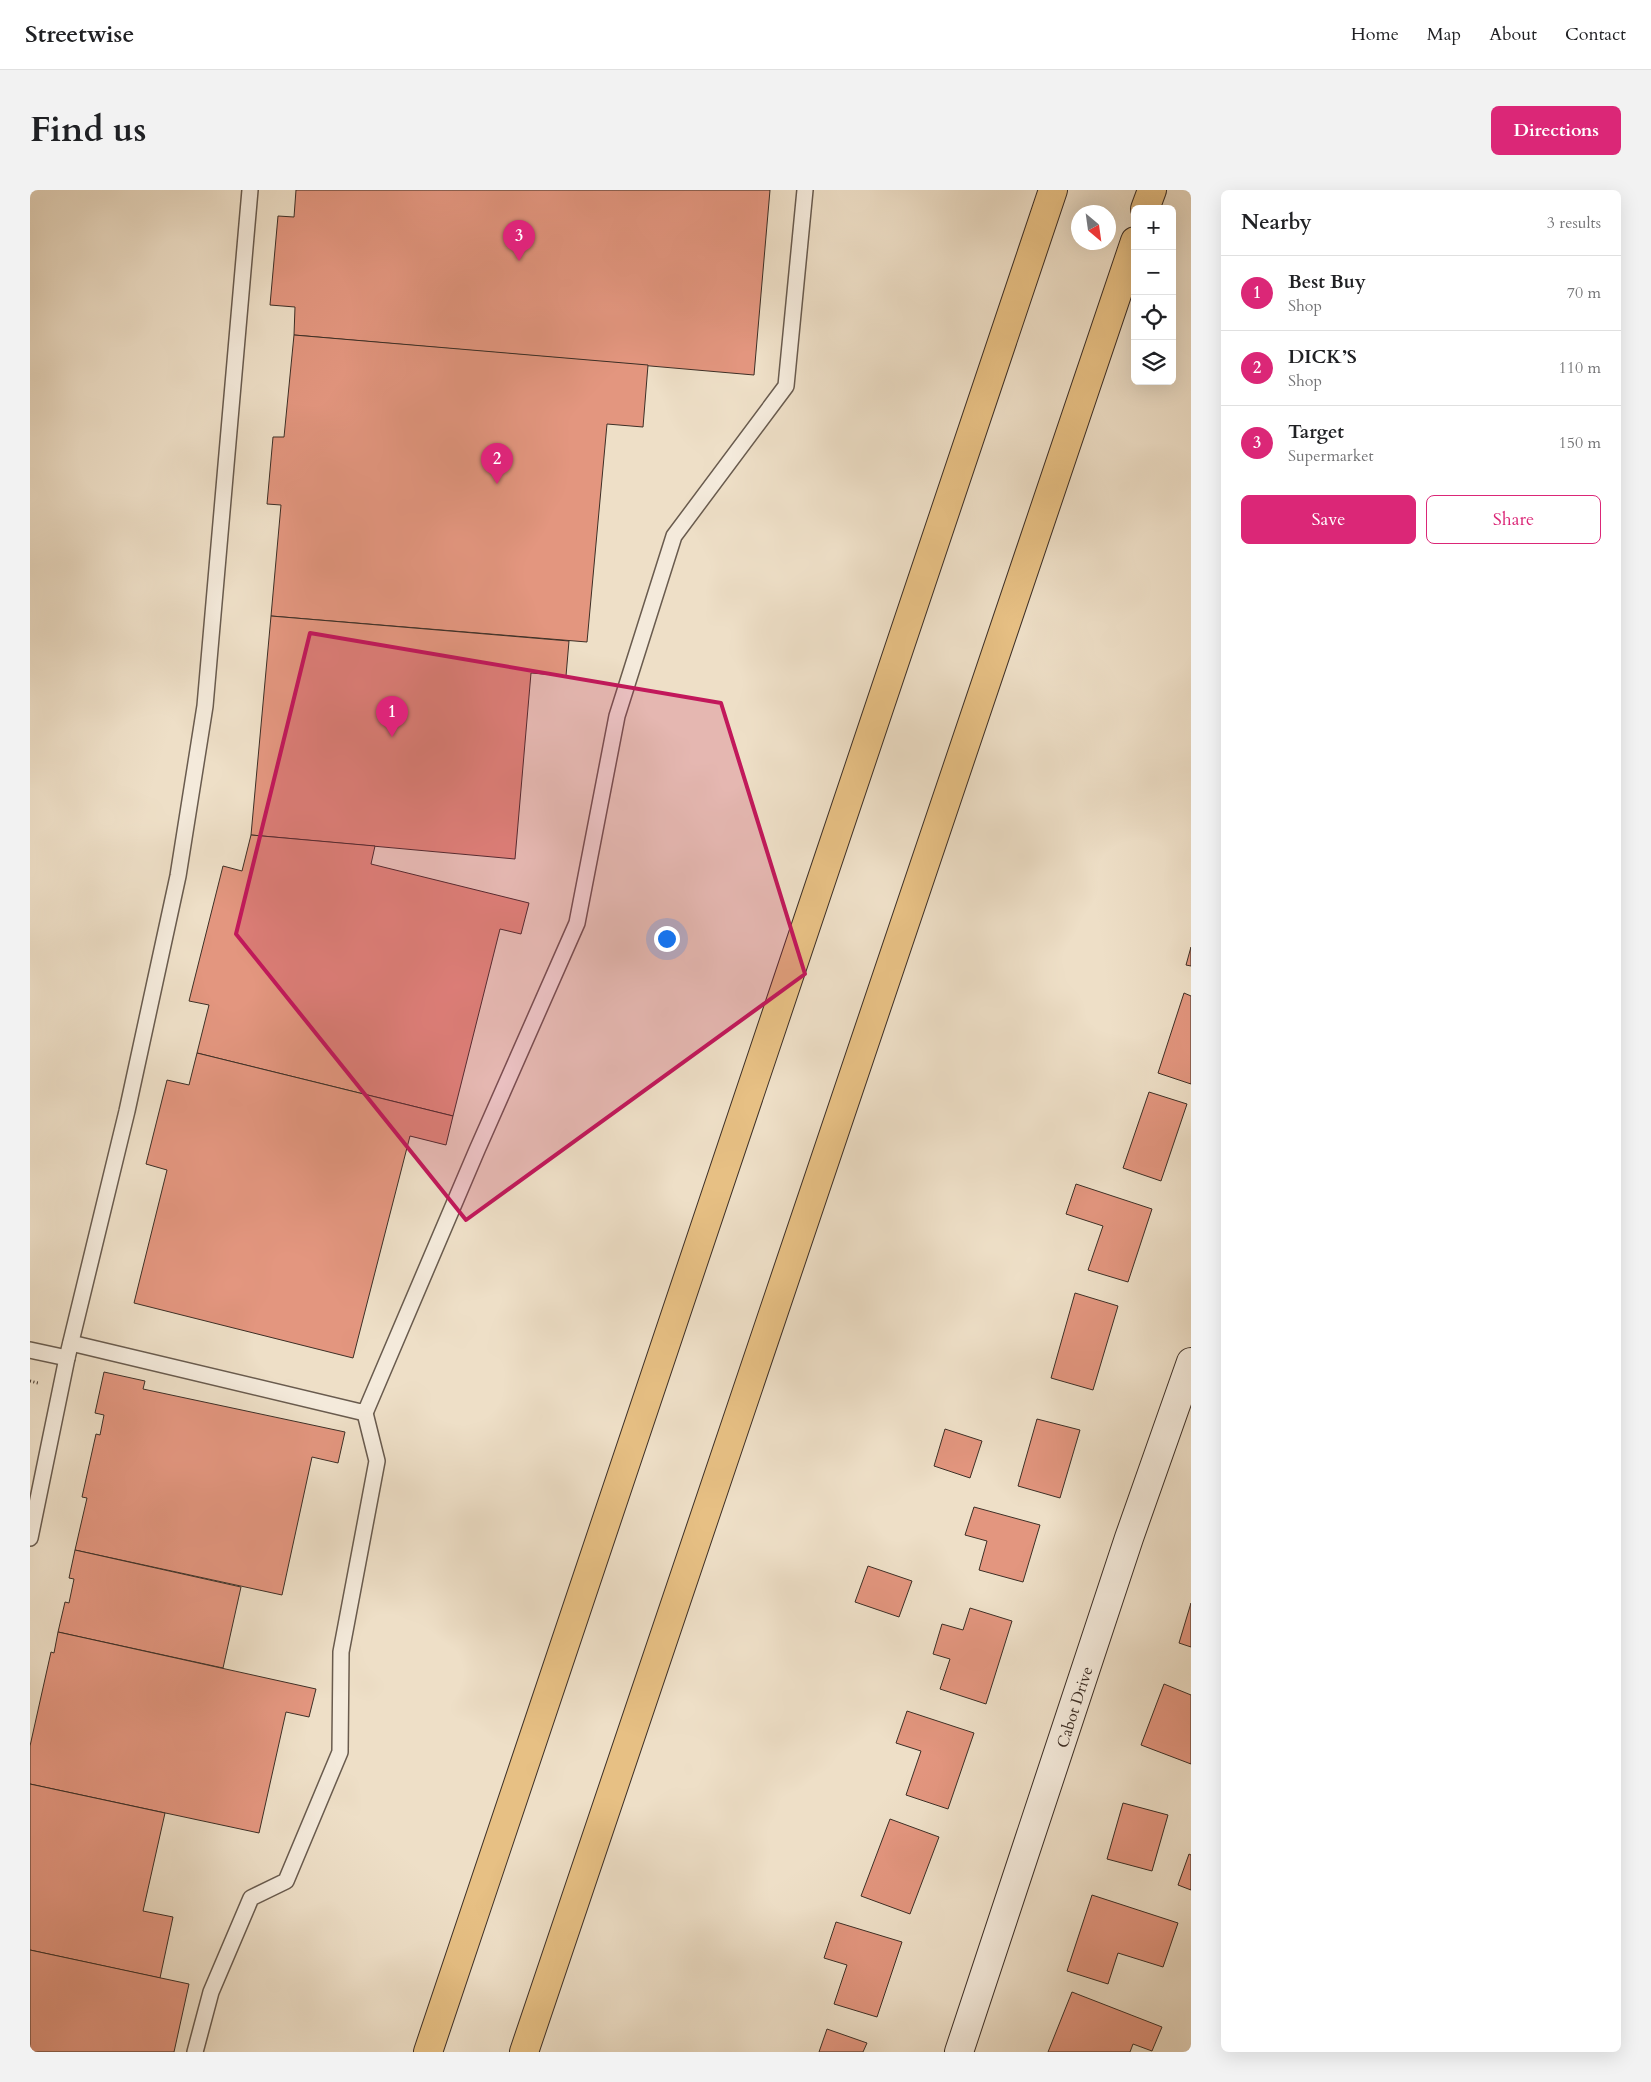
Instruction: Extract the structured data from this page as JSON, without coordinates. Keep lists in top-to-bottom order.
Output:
{
  "streets": {
    "street": ["Cabot Drive"]
  },
  "north": "bottom right",
  "page": {
    "header": "Streetwise",
    "nav": [
      "Home",
      "Map",
      "About",
      "Contact"
    ],
    "title": "Find us",
    "buttons": [
      "Directions",
      ["Save", "Share"]
    ],
    "heading": ["Nearby", "3 results"],
    "map_buttons": ["+", "−"],
    "pins": ["3", "2", "1"],
    "list": [
      {
        "mark": "1",
        "name": "Best Buy",
        "note": "Shop",
        "value": "70 m"
      },
      {
        "mark": "2",
        "name": "DICK’S",
        "note": "Shop",
        "value": "110 m"
      },
      {
        "mark": "3",
        "name": "Target",
        "note": "Supermarket",
        "value": "150 m"
      }
    ]
  }
}
